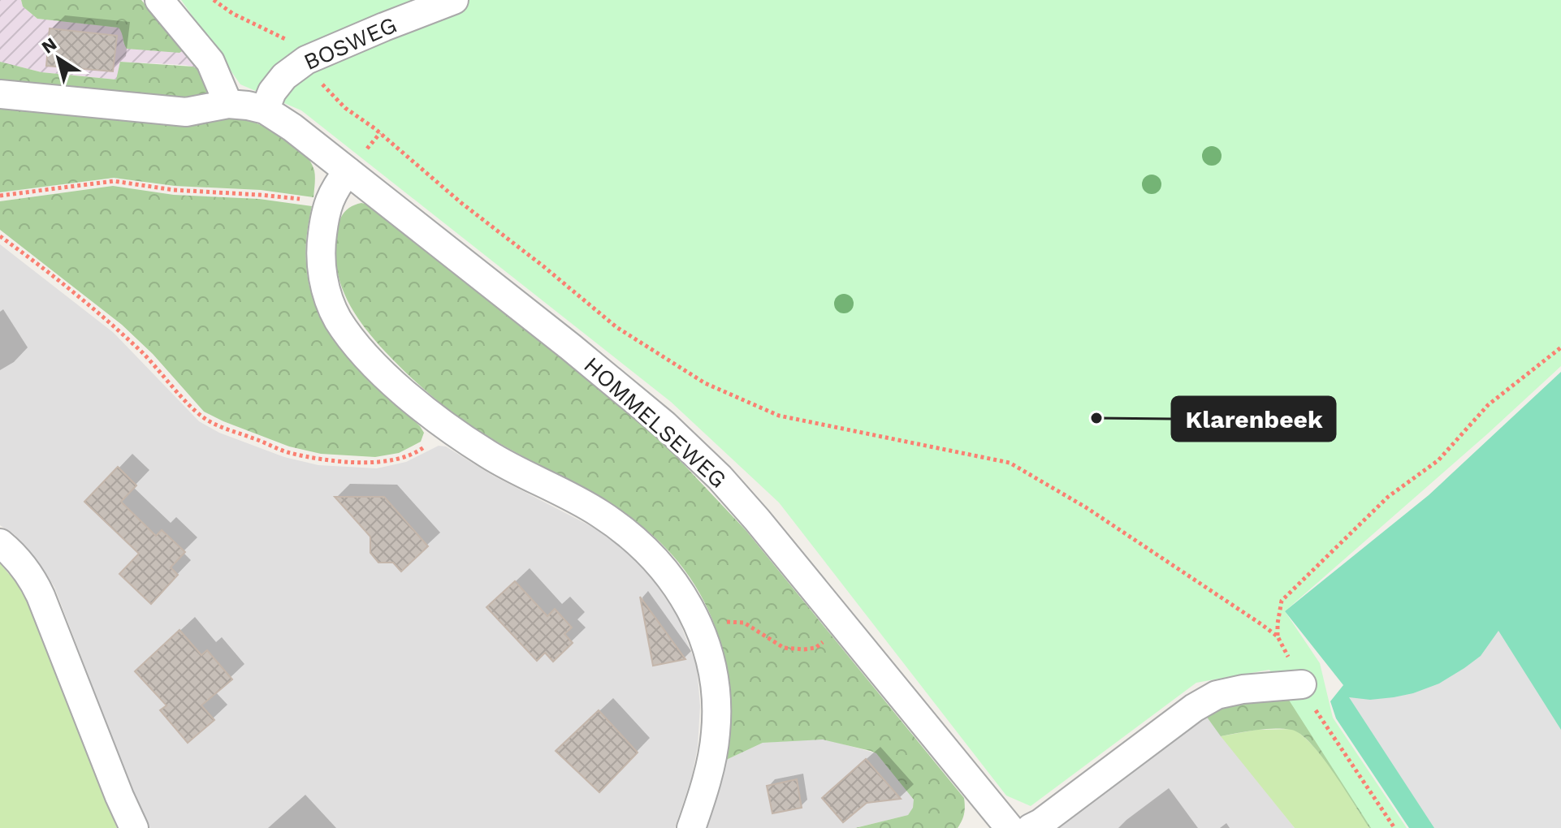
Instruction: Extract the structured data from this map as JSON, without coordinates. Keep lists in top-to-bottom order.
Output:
{
  "streets": {
    "street": ["BOSWEG", "HOMMELSEWEG"]
  },
  "crossings": [
    ["BOSWEG", "HOMMELSEWEG"]
  ],
  "places": ["Klarenbeek"],
  "north": "top left"
}
